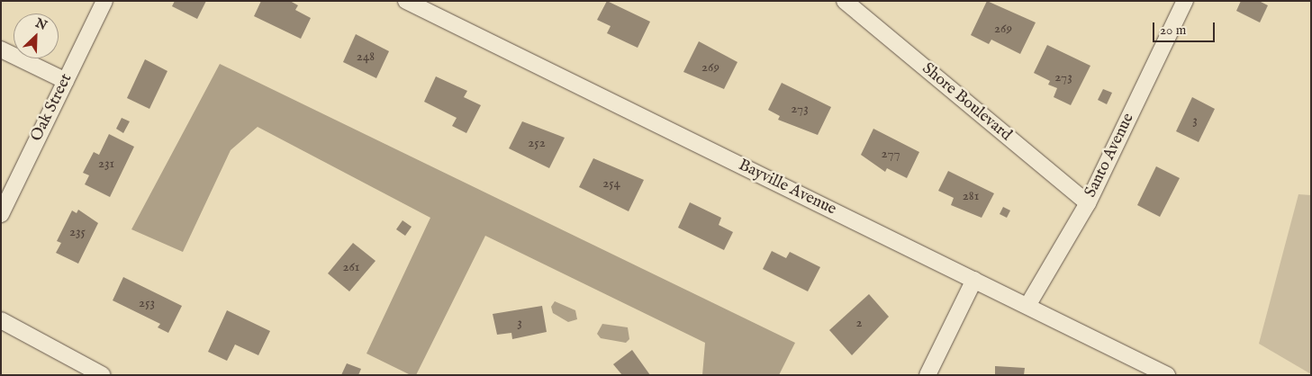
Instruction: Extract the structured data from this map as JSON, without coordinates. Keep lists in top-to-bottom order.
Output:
{
  "streets": {
    "street": [
      "Shore Boulevard",
      "Oak Street",
      "Santo Avenue",
      "Bayville Avenue"
    ]
  },
  "crossings": [
    ["Shore Boulevard", "Santo Avenue"],
    ["Santo Avenue", "Bayville Avenue"]
  ],
  "house_numbers": [
    "269",
    "248",
    "269",
    "273",
    "273",
    "3",
    "252",
    "277",
    "231",
    "254",
    "281",
    "235",
    "261",
    "253",
    "3",
    "2"
  ],
  "scale_bar": "20 m",
  "north": "top right"
}
